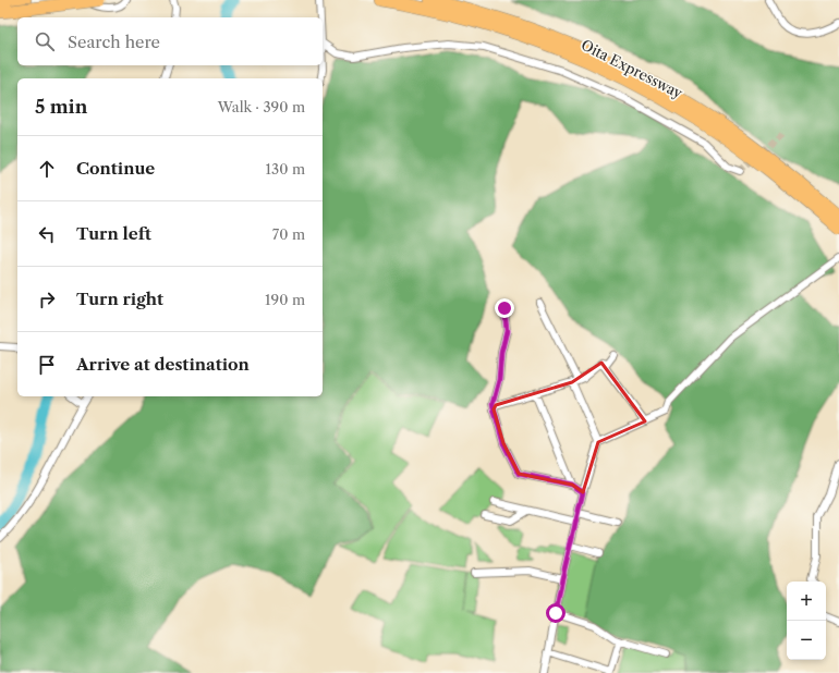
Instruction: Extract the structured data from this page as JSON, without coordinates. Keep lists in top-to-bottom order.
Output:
{
  "streets": {
    "highway": ["Oita Expressway"]
  },
  "page": {
    "search": "Search here",
    "heading": ["5 min", "Walk · 390 m"],
    "list": [
      ["Continue", "130 m"],
      ["Turn left", "70 m"],
      ["Turn right", "190 m"],
      "Arrive at destination"
    ],
    "map_buttons": ["+", "−"]
  }
}
